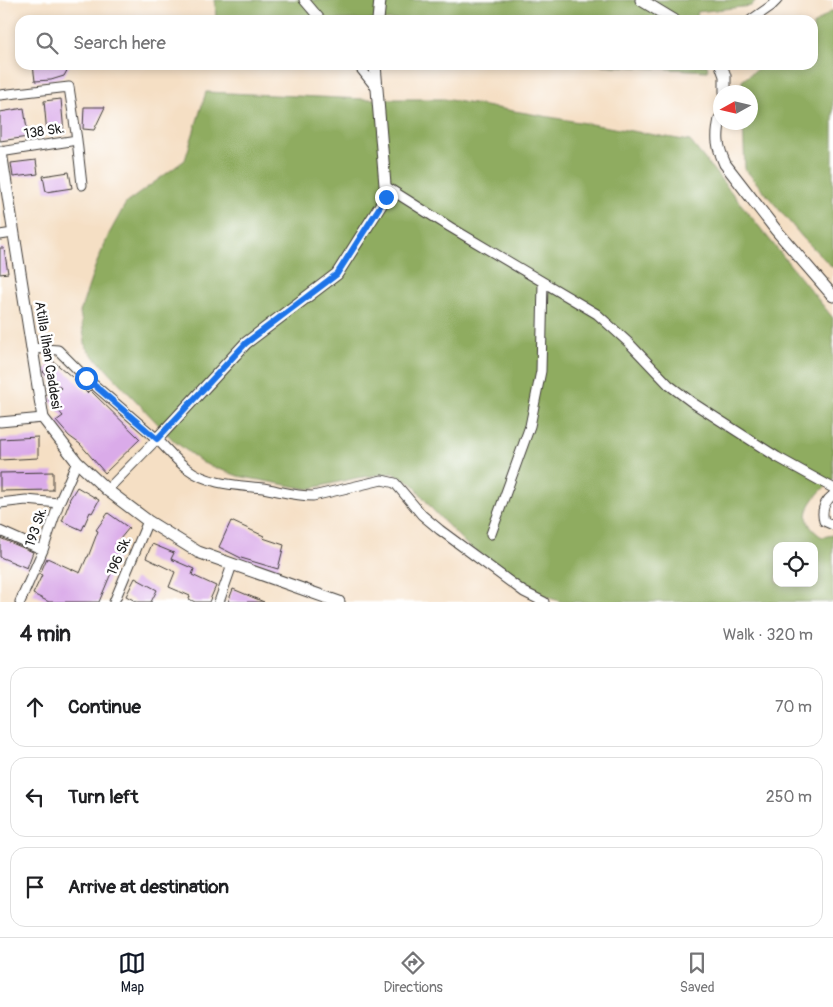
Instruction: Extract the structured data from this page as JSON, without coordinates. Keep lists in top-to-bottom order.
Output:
{
  "streets": {
    "street": [
      "138 Sk.",
      "Atilla İlhan Caddesi",
      "193 Sk.",
      "196 Sk."
    ]
  },
  "crossings": [
    ["138 Sk.", "Atilla İlhan Caddesi"],
    ["Atilla İlhan Caddesi", "193 Sk."],
    ["Atilla İlhan Caddesi", "196 Sk."]
  ],
  "north": "left",
  "page": {
    "search": "Search here",
    "heading": ["4 min", "Walk · 320 m"],
    "list": [
      ["Continue", "70 m"],
      ["Turn left", "250 m"],
      "Arrive at destination"
    ],
    "nav": ["Map", "Directions", "Saved"]
  }
}
